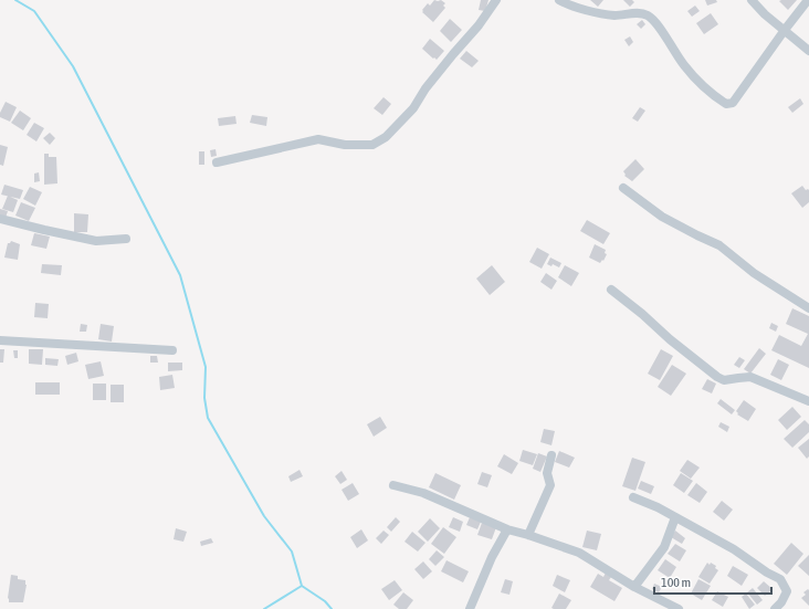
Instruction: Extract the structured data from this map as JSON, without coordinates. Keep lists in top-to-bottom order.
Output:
{
  "scale_bar": "100 m"
}
